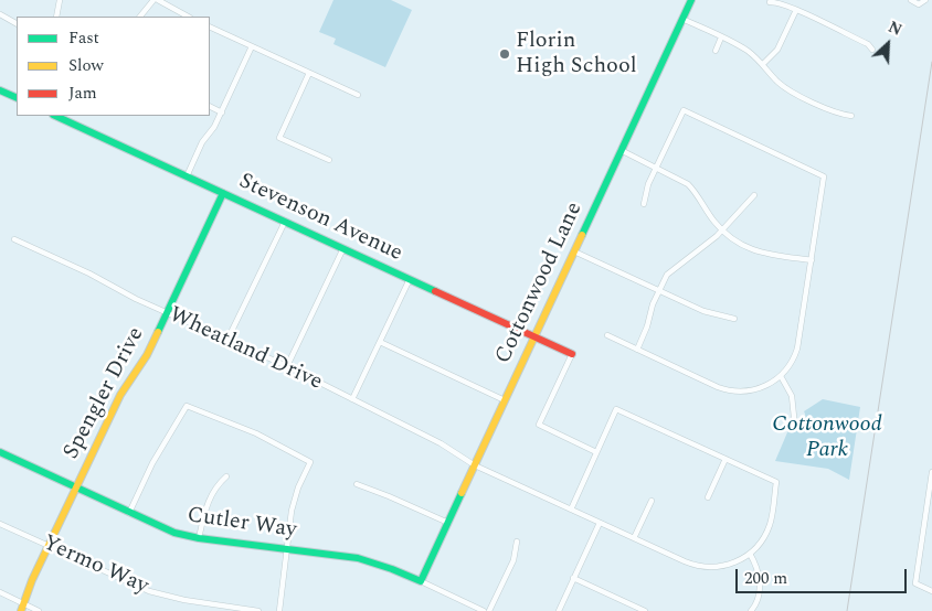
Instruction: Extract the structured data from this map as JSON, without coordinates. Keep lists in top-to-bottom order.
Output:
{
  "streets": {
    "street": [
      "Stevenson Avenue",
      "Cottonwood Lane",
      "Wheatland Drive",
      "Spengler Drive",
      "Cutler Way",
      "Yermo Way"
    ]
  },
  "crossings": [
    ["Stevenson Avenue", "Cottonwood Lane"],
    ["Stevenson Avenue", "Spengler Drive"],
    ["Cottonwood Lane", "Wheatland Drive"],
    ["Cottonwood Lane", "Cutler Way"],
    ["Wheatland Drive", "Spengler Drive"],
    ["Spengler Drive", "Cutler Way"],
    ["Spengler Drive", "Yermo Way"]
  ],
  "parks": ["Cottonwood Park"],
  "places": ["Florin High School"],
  "legend": ["Fast", "Slow", "Jam"],
  "scale_bar": "200 m",
  "north": "top right"
}
